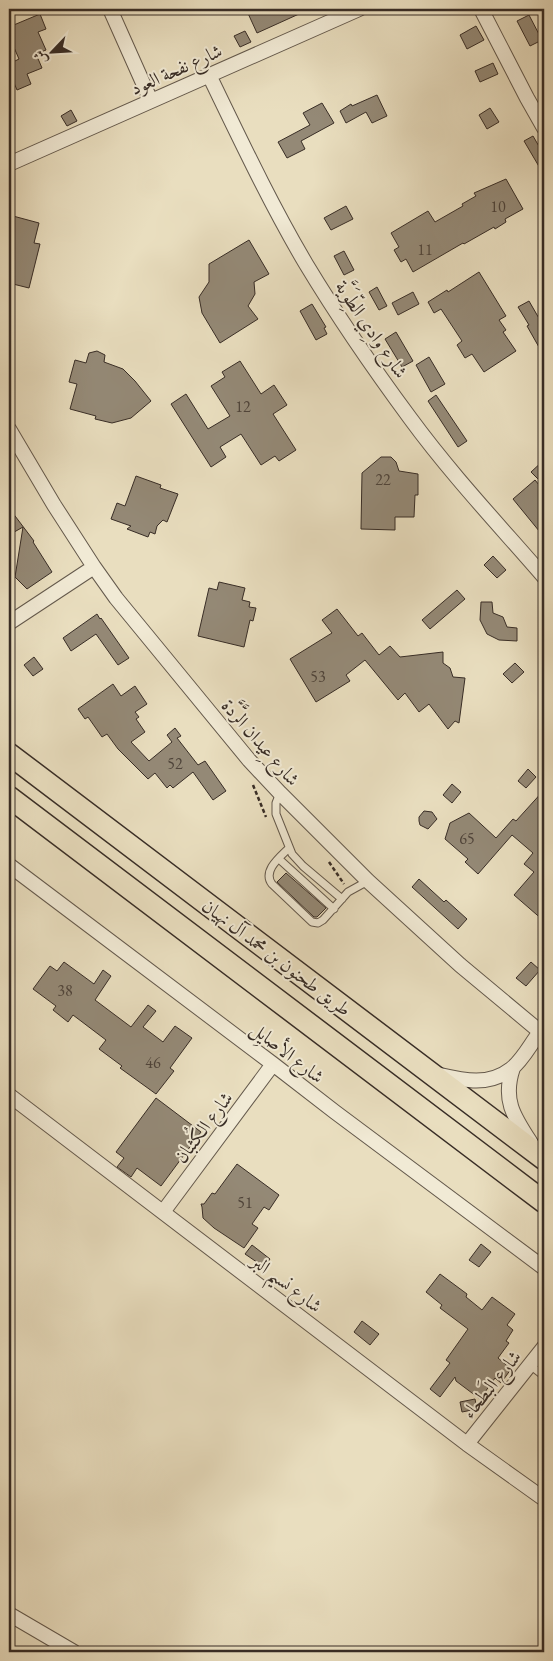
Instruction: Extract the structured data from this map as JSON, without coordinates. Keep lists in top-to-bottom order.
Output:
{
  "streets": {
    "main road": ["طريق طحنون بن محمد آل نهيان"],
    "street": [
      "شارع نفحة العود",
      "شارع وادِي الطِّوَيَّة",
      "شارع عِيدان الرَّدَّة",
      "شارع الأصايِل",
      "شارع الكُثبان",
      "شارع نسيم البر",
      "شارع البَطحاء"
    ]
  },
  "crossings": [
    ["شارع نفحة العود", "شارع وادِي الطِّوَيَّة"],
    ["شارع عِيدان الرَّدَّة", "طريق طحنون بن محمد آل نهيان"],
    ["شارع الأصايِل", "شارع الكُثبان"],
    ["شارع الكُثبان", "شارع نسيم البر"],
    ["شارع نسيم البر", "شارع البَطحاء"]
  ],
  "house_numbers": [
    "10",
    "11",
    "12",
    "22",
    "53",
    "52",
    "65",
    "38",
    "46",
    "51"
  ],
  "north": "bottom left"
}
